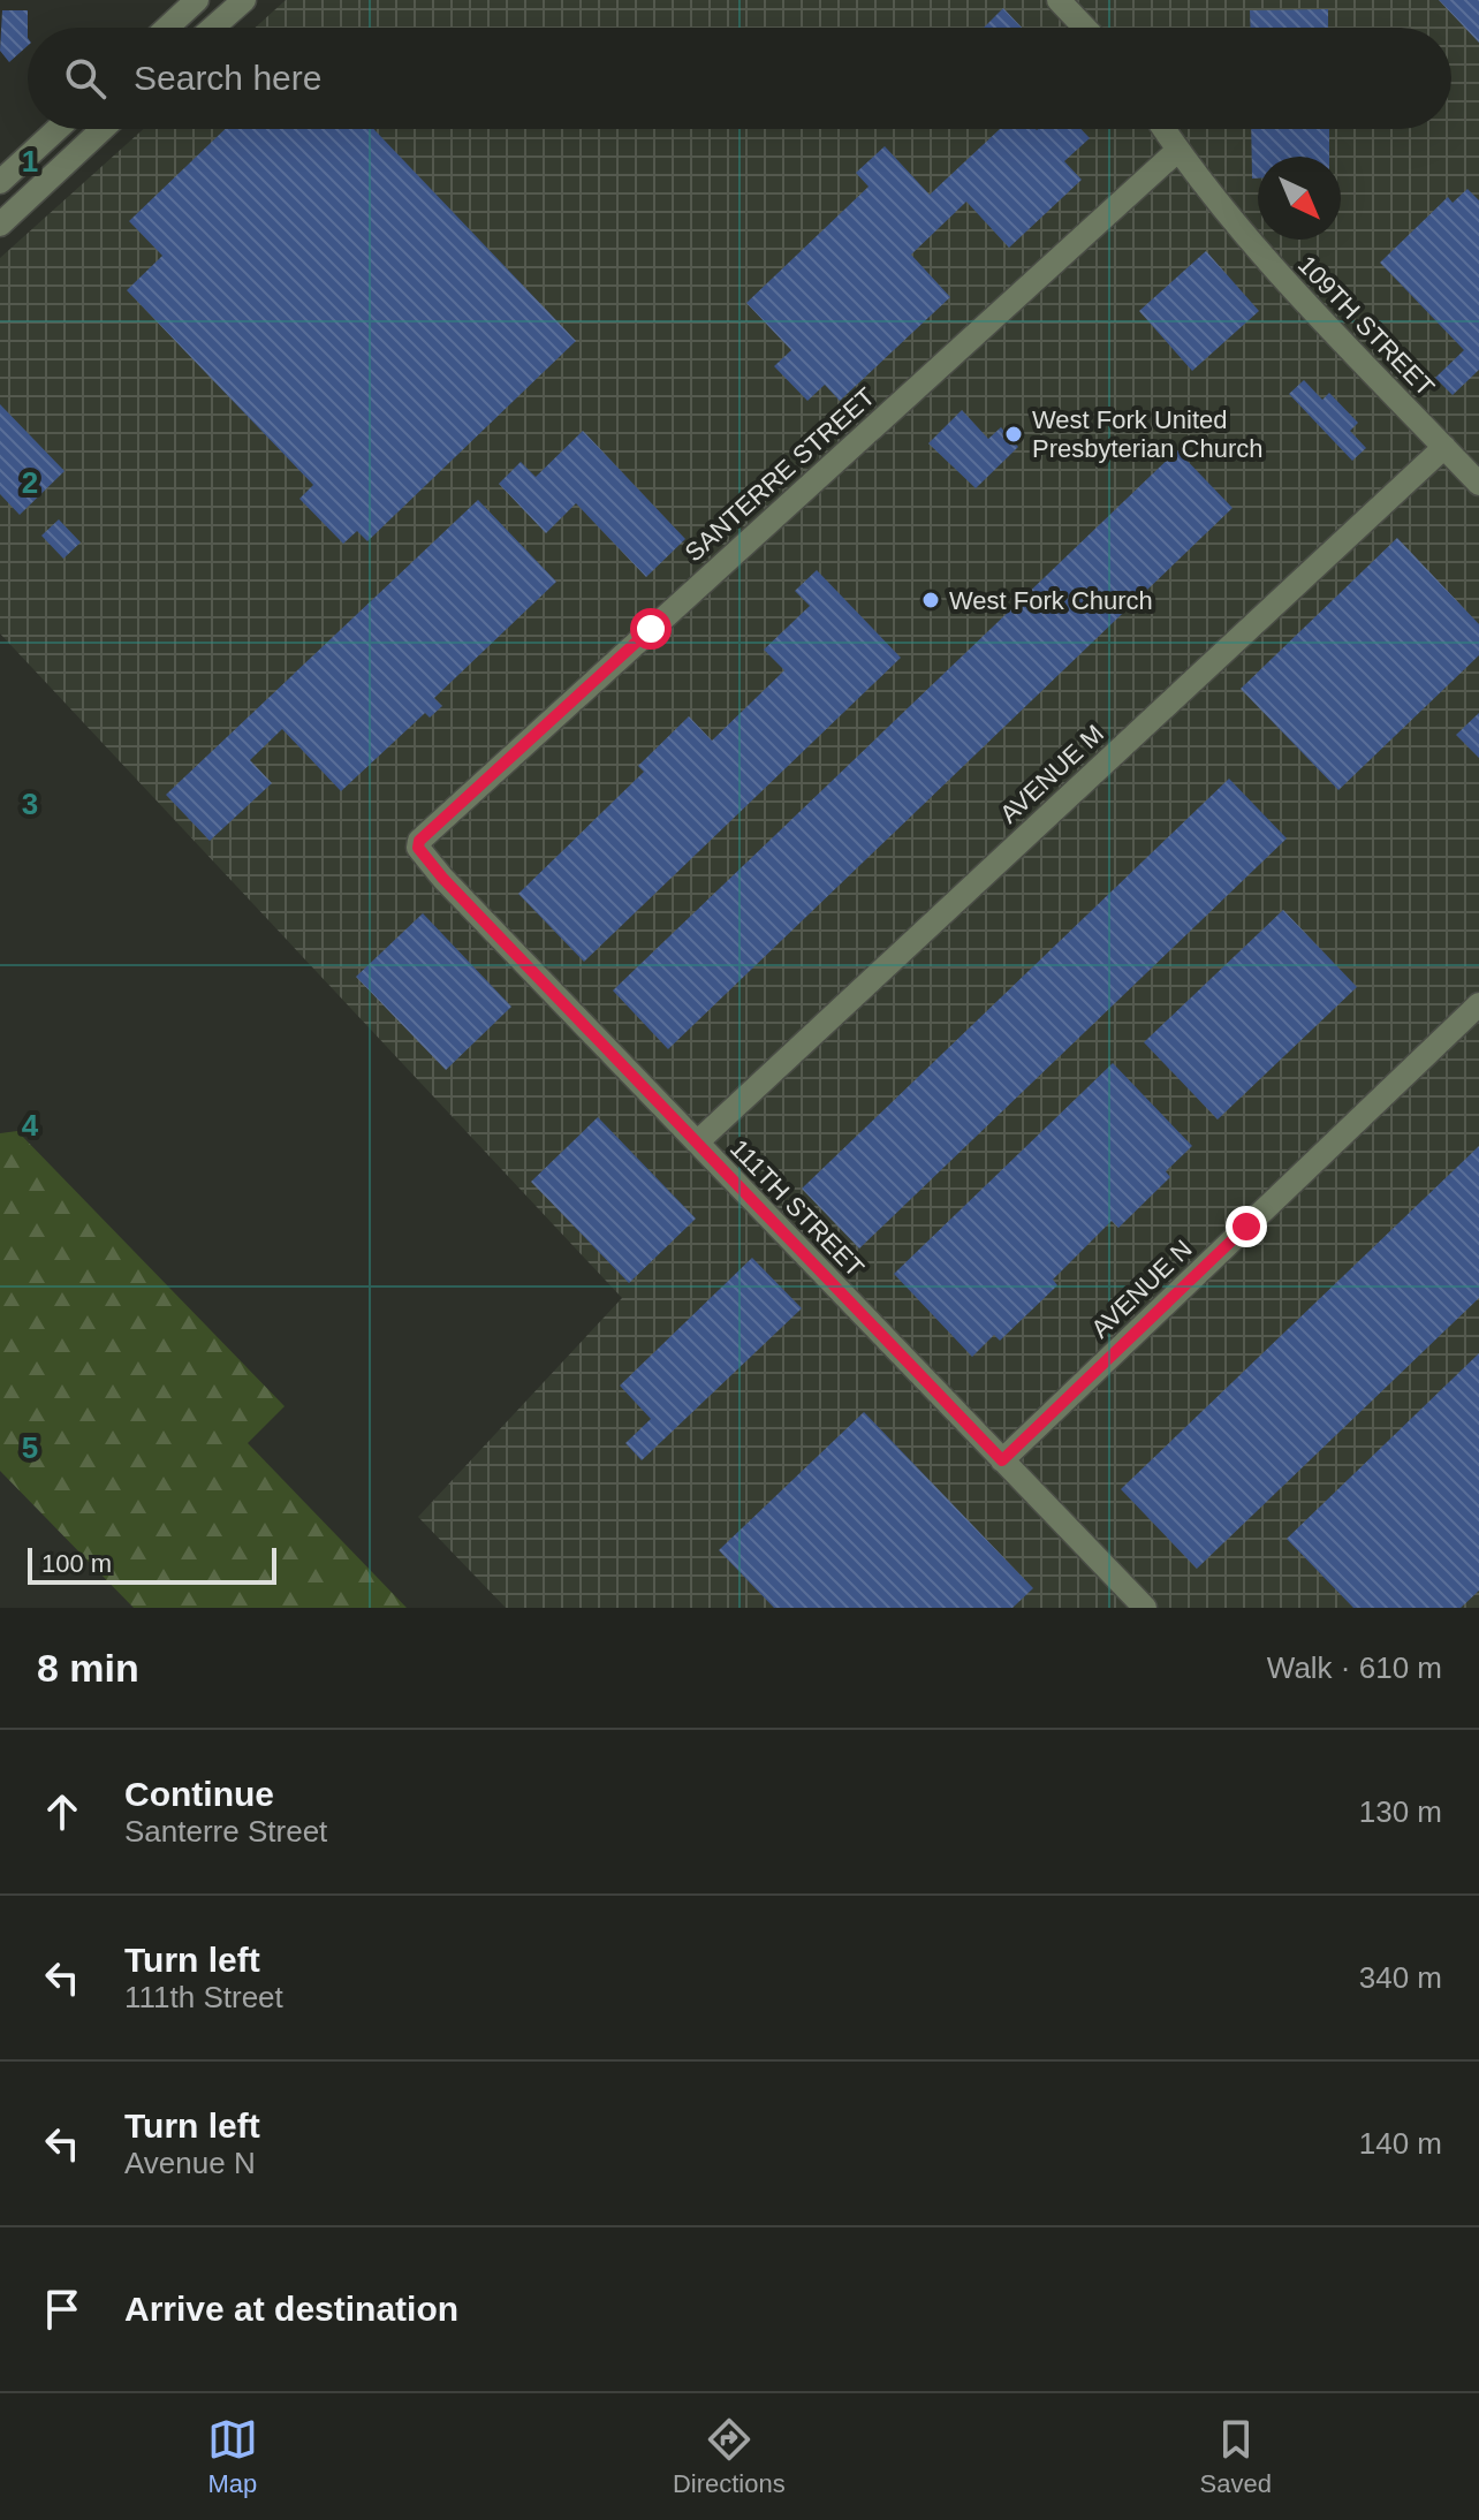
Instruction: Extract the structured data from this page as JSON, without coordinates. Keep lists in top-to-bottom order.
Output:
{
  "streets": {
    "street": [
      "109TH STREET",
      "SANTERRE STREET",
      "AVENUE M",
      "111TH STREET",
      "AVENUE N"
    ]
  },
  "crossings": [
    ["109TH STREET", "SANTERRE STREET"],
    ["109TH STREET", "AVENUE M"],
    ["SANTERRE STREET", "111TH STREET"],
    ["AVENUE M", "111TH STREET"],
    ["111TH STREET", "AVENUE N"]
  ],
  "places": ["West Fork United Presbyterian Church", "West Fork Church"],
  "scale_bar": "100 m",
  "north": "bottom right",
  "page": {
    "search": "Search here",
    "scale": "100 m",
    "heading": ["8 min", "Walk · 610 m"],
    "list": [
      ["Continue", "Santerre Street", "130 m"],
      ["Turn left", "111th Street", "340 m"],
      ["Turn left", "Avenue N", "140 m"],
      "Arrive at destination"
    ],
    "nav": ["Map", "Directions", "Saved"]
  },
  "grid": {
    "rows": [
      "1",
      "2",
      "3",
      "4",
      "5"
    ]
  }
}
